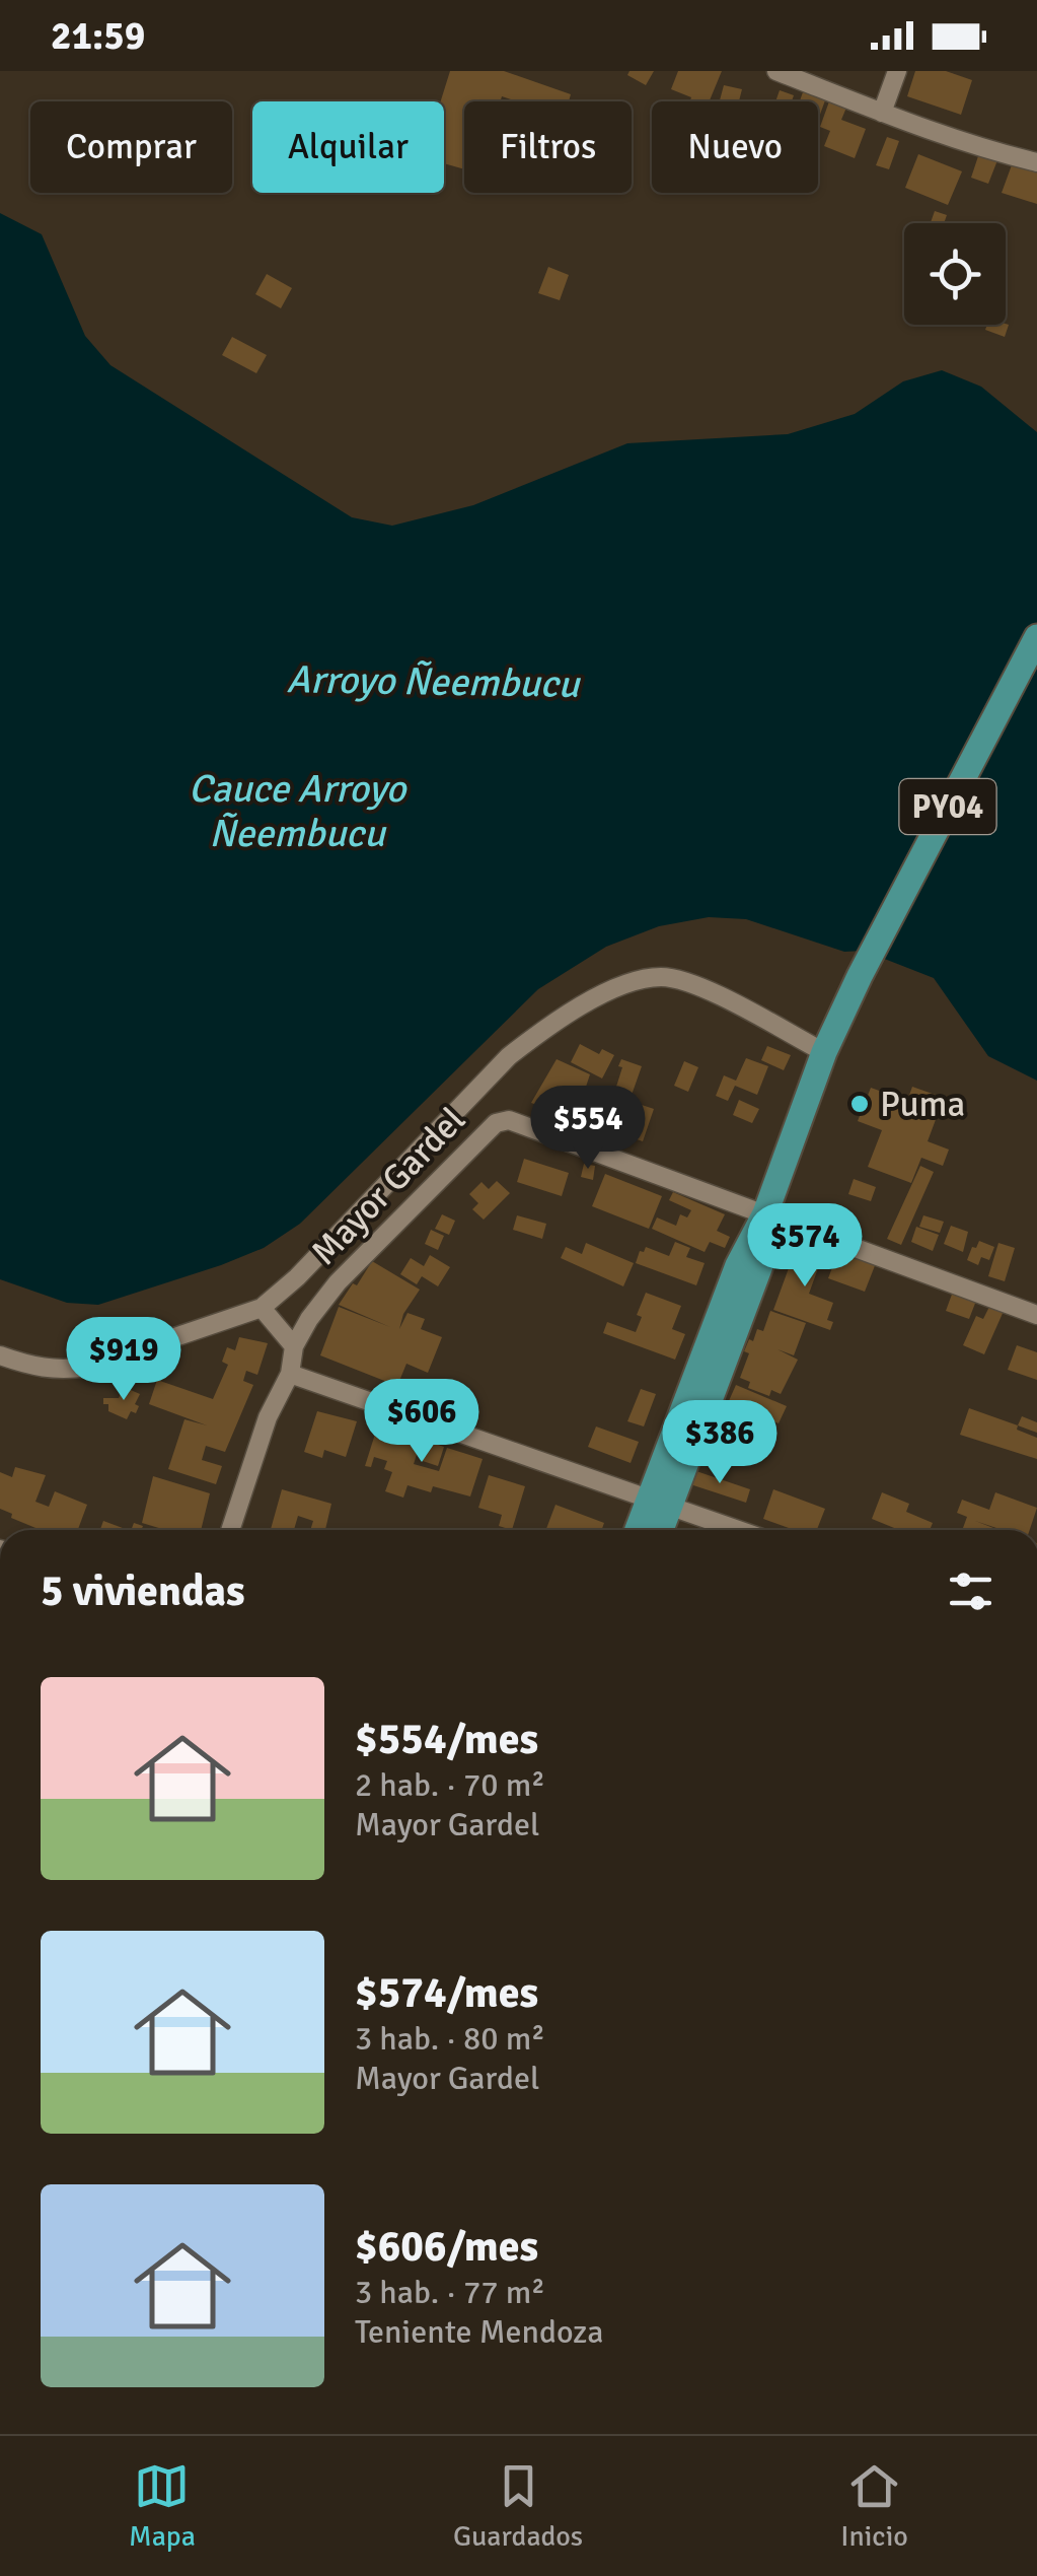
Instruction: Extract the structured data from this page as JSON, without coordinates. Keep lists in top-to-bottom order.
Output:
{
  "streets": {
    "main road": ["PY04"],
    "street": ["Mayor Gardel"]
  },
  "crossings": [
    ["PY04", "Mayor Gardel"]
  ],
  "water": ["Arroyo Ñeembucu", "Cauce Arroyo Ñeembucu"],
  "places": ["Puma"],
  "page": {
    "status": "21:59",
    "chip": [
      "Comprar",
      "Alquilar",
      "Filtros",
      "Nuevo"
    ],
    "price": [
      "$554",
      "$574",
      "$919",
      "$606",
      "$386"
    ],
    "heading": "5 viviendas",
    "list": [
      {
        "name": "$554/mes",
        "note": "2 hab. · 70 m² · Mayor Gardel"
      },
      {
        "name": "$574/mes",
        "note": "3 hab. · 80 m² · Mayor Gardel"
      },
      {
        "name": "$606/mes",
        "note": "3 hab. · 77 m² · Teniente Mendoza"
      }
    ],
    "tabs": ["Mapa", "Guardados", "Inicio"]
  }
}
